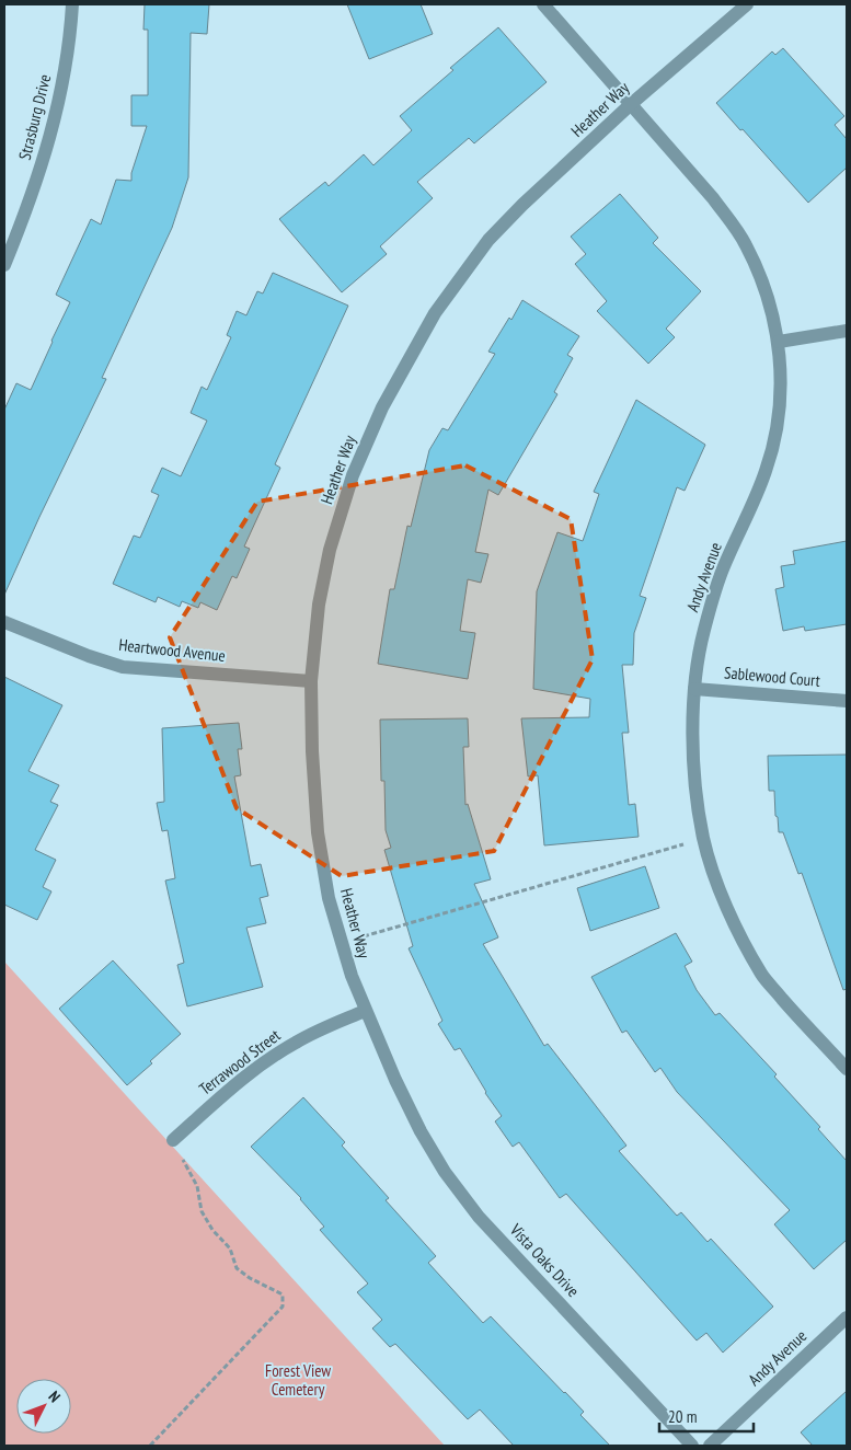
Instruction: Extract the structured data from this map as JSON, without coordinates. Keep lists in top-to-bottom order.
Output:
{
  "streets": {
    "street": [
      "Heather Way",
      "Strasburg Drive",
      "Andy Avenue",
      "Heartwood Avenue",
      "Sablewood Court",
      "Terrawood Street",
      "Vista Oaks Drive"
    ]
  },
  "crossings": [
    ["Heather Way", "Andy Avenue"],
    ["Heather Way", "Heartwood Avenue"],
    ["Heather Way", "Terrawood Street"],
    ["Heather Way", "Vista Oaks Drive"],
    ["Andy Avenue", "Sablewood Court"]
  ],
  "parks": ["Forest View Cemetery"],
  "scale_bar": "20 m",
  "north": "top right"
}
